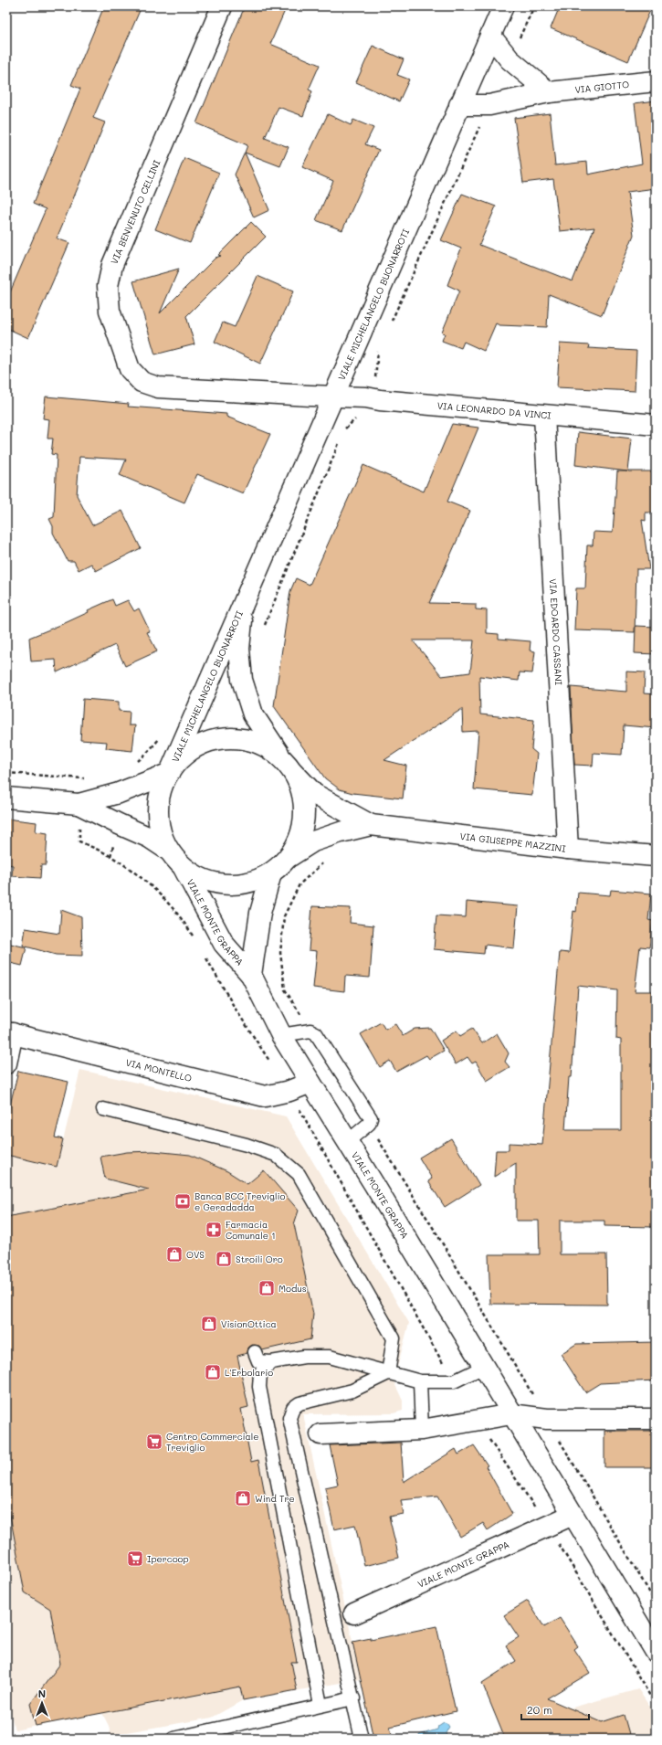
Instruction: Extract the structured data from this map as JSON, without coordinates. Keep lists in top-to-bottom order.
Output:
{
  "streets": {
    "street": [
      "VIA GIOTTO",
      "VIA BENVENUTO CELLINI",
      "VIALE MICHELANGELO BUONARROTI",
      "VIA LEONARDO DA VINCI",
      "VIA EDOARDO CASSANI",
      "VIA GIUSEPPE MAZZINI",
      "VIALE MONTE GRAPPA",
      "VIA MONTELLO"
    ]
  },
  "crossings": [
    ["VIA GIOTTO", "VIALE MICHELANGELO BUONARROTI"],
    ["VIA BENVENUTO CELLINI", "VIALE MICHELANGELO BUONARROTI"],
    ["VIA BENVENUTO CELLINI", "VIA LEONARDO DA VINCI"],
    ["VIALE MICHELANGELO BUONARROTI", "VIA LEONARDO DA VINCI"],
    ["VIA LEONARDO DA VINCI", "VIA EDOARDO CASSANI"],
    ["VIA EDOARDO CASSANI", "VIA GIUSEPPE MAZZINI"],
    ["VIALE MONTE GRAPPA", "VIA MONTELLO"]
  ],
  "places": {
    "bank": ["Banca BCC Treviglio e Geradadda"],
    "pharmacy": ["Farmacia Comunale 1"],
    "shop": [
      "OVS",
      "Stroili Oro",
      "Modus",
      "VisionOttica",
      "L'Erbolario",
      "Wind Tre"
    ],
    "supermarket": ["Centro Commerciale Treviglio", "Ipercoop"]
  },
  "scale_bar": "20 m",
  "north": "top"
}
